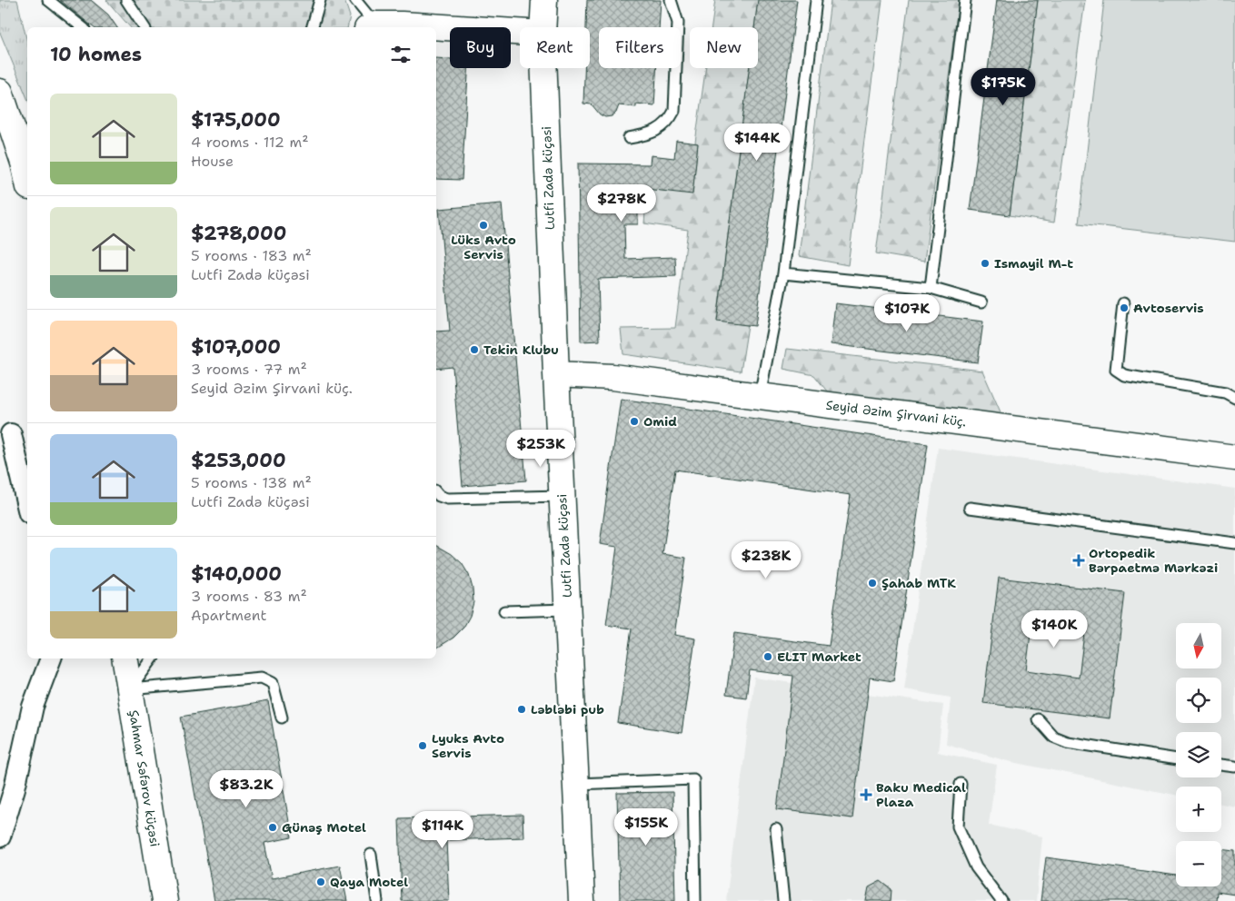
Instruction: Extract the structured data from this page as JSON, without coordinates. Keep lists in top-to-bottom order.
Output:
{
  "streets": {
    "main road": ["Lutfi Zadə küçəsi", "Seyid Əzim Şirvani küç.", "Şahmar Səfərov küçəsi"]
  },
  "crossings": [
    ["Lutfi Zadə küçəsi", "Seyid Əzim Şirvani küç."]
  ],
  "places": {
    "other": [
      "Lüks Avto Servis",
      "Ismayil M-t",
      "Avtoservis",
      "Tekin Klubu",
      "Omid",
      "Şahab MTK",
      "ELIT Market",
      "Ləbləbi pub",
      "Lyuks Avto Servis",
      "Günəş Motel",
      "Qaya Motel"
    ],
    "health": ["Ortopedik Bərpaetmə Mərkəzi", "Baku Medical Plaza"]
  },
  "north": "bottom",
  "page": {
    "chip": [
      "Buy",
      "Rent",
      "Filters",
      "New"
    ],
    "heading": "10 homes",
    "price": [
      "$175K",
      "$144K",
      "$278K",
      "$107K",
      "$253K",
      "$238K",
      "$140K",
      "$83.2K",
      "$155K",
      "$114K"
    ],
    "list": [
      {
        "name": "$175,000",
        "note": "4 rooms · 112 m² · House"
      },
      {
        "name": "$278,000",
        "note": "5 rooms · 183 m² · Lutfi Zadə küçəsi"
      },
      {
        "name": "$107,000",
        "note": "3 rooms · 77 m² · Seyid Əzim Şirvani küç."
      },
      {
        "name": "$253,000",
        "note": "5 rooms · 138 m² · Lutfi Zadə küçəsi"
      },
      {
        "name": "$140,000",
        "note": "3 rooms · 83 m² · Apartment"
      }
    ],
    "map_buttons": ["+", "−"]
  }
}
